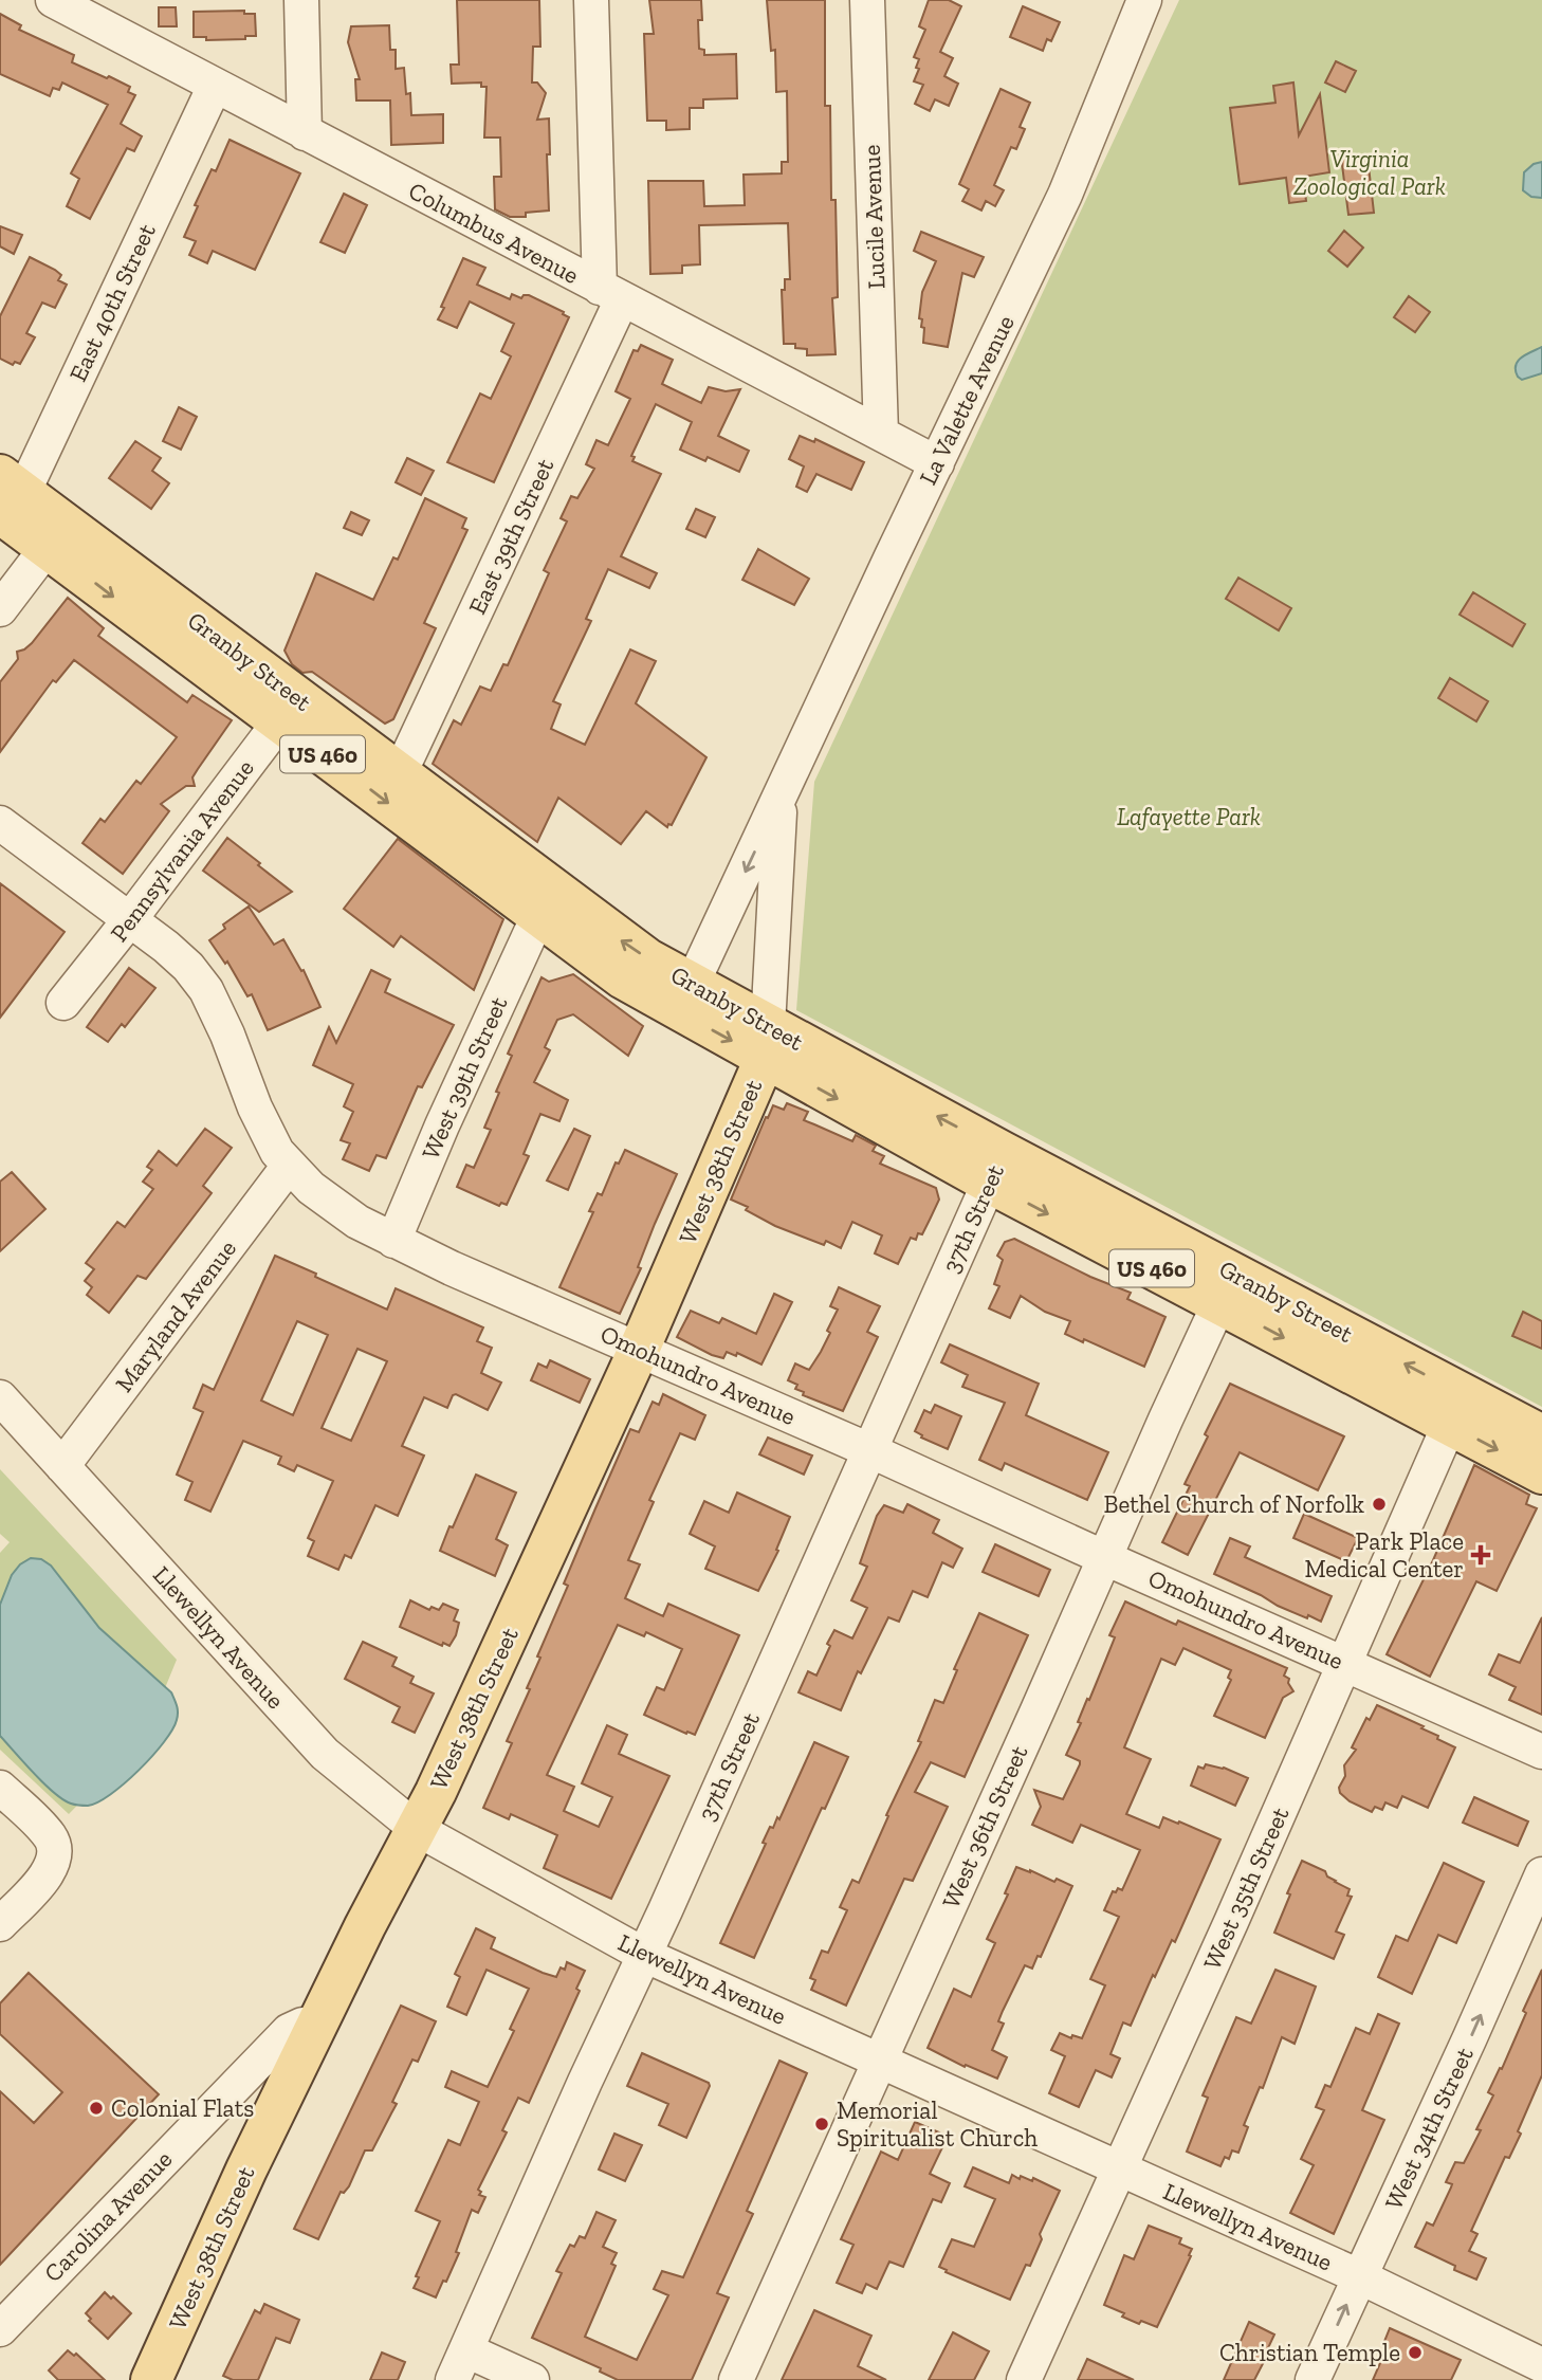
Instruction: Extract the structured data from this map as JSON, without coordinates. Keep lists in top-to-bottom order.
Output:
{
  "streets": {
    "main road": ["Granby Street", "US 460", "West 38th Street"],
    "street": [
      "Lucile Avenue",
      "Columbus Avenue",
      "East 40th Street",
      "La Valette Avenue",
      "East 39th Street",
      "Pennsylvania Avenue",
      "West 39th Street",
      "37th Street",
      "Maryland Avenue",
      "Omohundro Avenue",
      "Llewellyn Avenue",
      "West 36th Street",
      "West 35th Street",
      "West 34th Street",
      "Carolina Avenue"
    ]
  },
  "crossings": [
    ["Lucile Avenue", "Columbus Avenue"],
    ["Columbus Avenue", "East 40th Street"],
    ["Columbus Avenue", "La Valette Avenue"],
    ["Columbus Avenue", "East 39th Street"],
    ["East 40th Street", "Granby Street"],
    ["La Valette Avenue", "Granby Street"],
    ["La Valette Avenue", "West 38th Street"],
    ["East 39th Street", "Granby Street"],
    ["Granby Street", "Pennsylvania Avenue"],
    ["Granby Street", "West 39th Street"],
    ["Granby Street", "West 38th Street"],
    ["Granby Street", "37th Street"],
    ["Granby Street", "West 36th Street"],
    ["Granby Street", "West 35th Street"],
    ["Pennsylvania Avenue", "Omohundro Avenue"],
    ["West 39th Street", "Omohundro Avenue"],
    ["West 38th Street", "Omohundro Avenue"],
    ["West 38th Street", "Llewellyn Avenue"],
    ["West 38th Street", "Carolina Avenue"],
    ["37th Street", "Omohundro Avenue"],
    ["37th Street", "Llewellyn Avenue"],
    ["Maryland Avenue", "Omohundro Avenue"],
    ["Maryland Avenue", "Llewellyn Avenue"],
    ["Omohundro Avenue", "West 36th Street"],
    ["Omohundro Avenue", "West 35th Street"],
    ["Llewellyn Avenue", "West 36th Street"],
    ["Llewellyn Avenue", "West 35th Street"],
    ["Llewellyn Avenue", "West 34th Street"]
  ],
  "one_way": ["West 34th Street"],
  "parks": ["Virginia Zoological Park", "Lafayette Park"],
  "places": {
    "other": [
      "Bethel Church of Norfolk",
      "Colonial Flats",
      "Memorial Spiritualist Church",
      "Christian Temple"
    ],
    "health": ["Park Place Medical Center"]
  }
}
